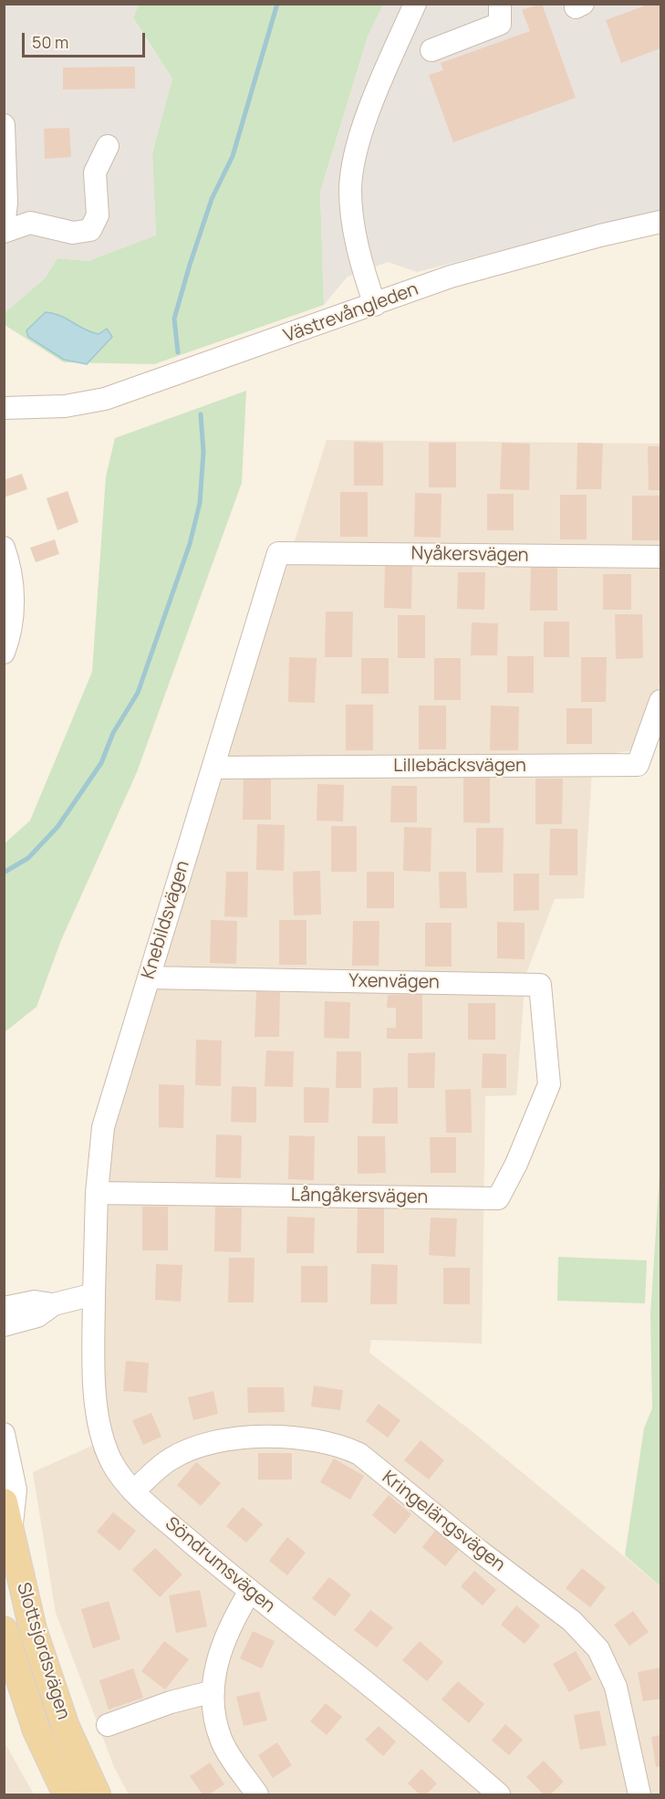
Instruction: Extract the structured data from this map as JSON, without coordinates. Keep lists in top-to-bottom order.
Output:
{
  "streets": {
    "main road": ["Slottsjordsvägen"],
    "street": [
      "Västrevångleden",
      "Nyåkersvägen",
      "Lillebäcksvägen",
      "Knebildsvägen",
      "Yxenvägen",
      "Långåkersvägen",
      "Kringelängsvägen",
      "Söndrumsvägen"
    ]
  },
  "crossings": [
    ["Nyåkersvägen", "Knebildsvägen"],
    ["Lillebäcksvägen", "Knebildsvägen"],
    ["Knebildsvägen", "Yxenvägen"],
    ["Knebildsvägen", "Långåkersvägen"],
    ["Knebildsvägen", "Söndrumsvägen"],
    ["Yxenvägen", "Långåkersvägen"],
    ["Kringelängsvägen", "Söndrumsvägen"]
  ],
  "scale_bar": "50 m"
}
